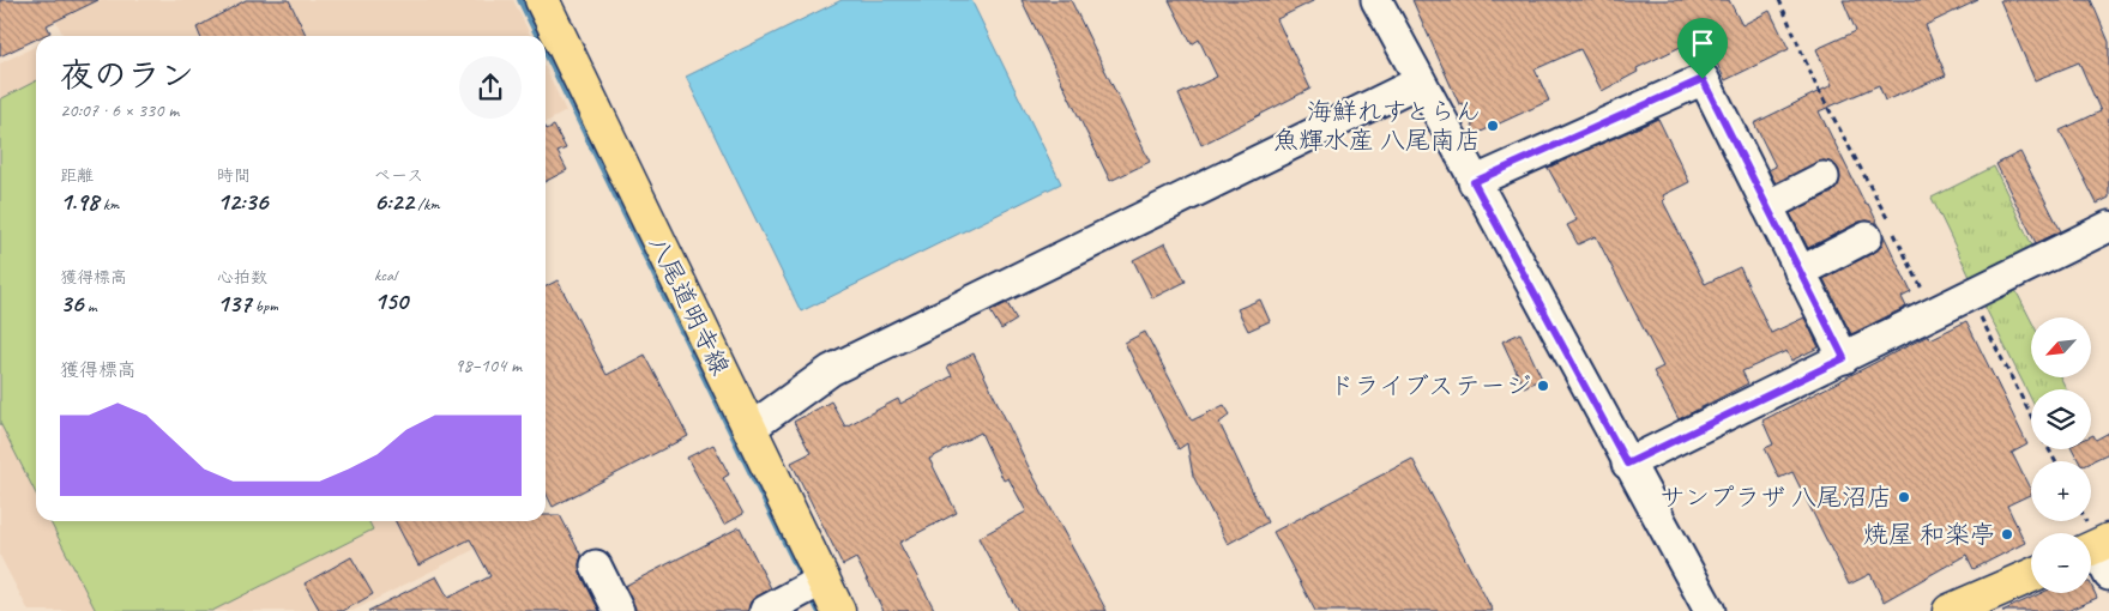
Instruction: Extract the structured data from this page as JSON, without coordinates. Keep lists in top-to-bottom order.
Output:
{
  "streets": {
    "main road": ["八尾道明寺線"]
  },
  "places": [
    "海鮮れすとらん 魚輝水産 八尾南店",
    "ドライブステージ",
    "サンプラザ 八尾沼店",
    "焼屋 和楽亭"
  ],
  "north": "bottom left",
  "page": {
    "heading": ["夜のラン", "20:07 · 6 × 330 m"],
    "stats": [
      ["距離", "1.98 km"],
      ["時間", "12:36"],
      ["ペース", "6:22 /km"],
      ["獲得標高", "36 m"],
      ["心拍数", "137 bpm"],
      ["kcal", "150"]
    ],
    "map_buttons": ["+", "−"],
    "chart": ["獲得標高", "98–104 m"]
  }
}
